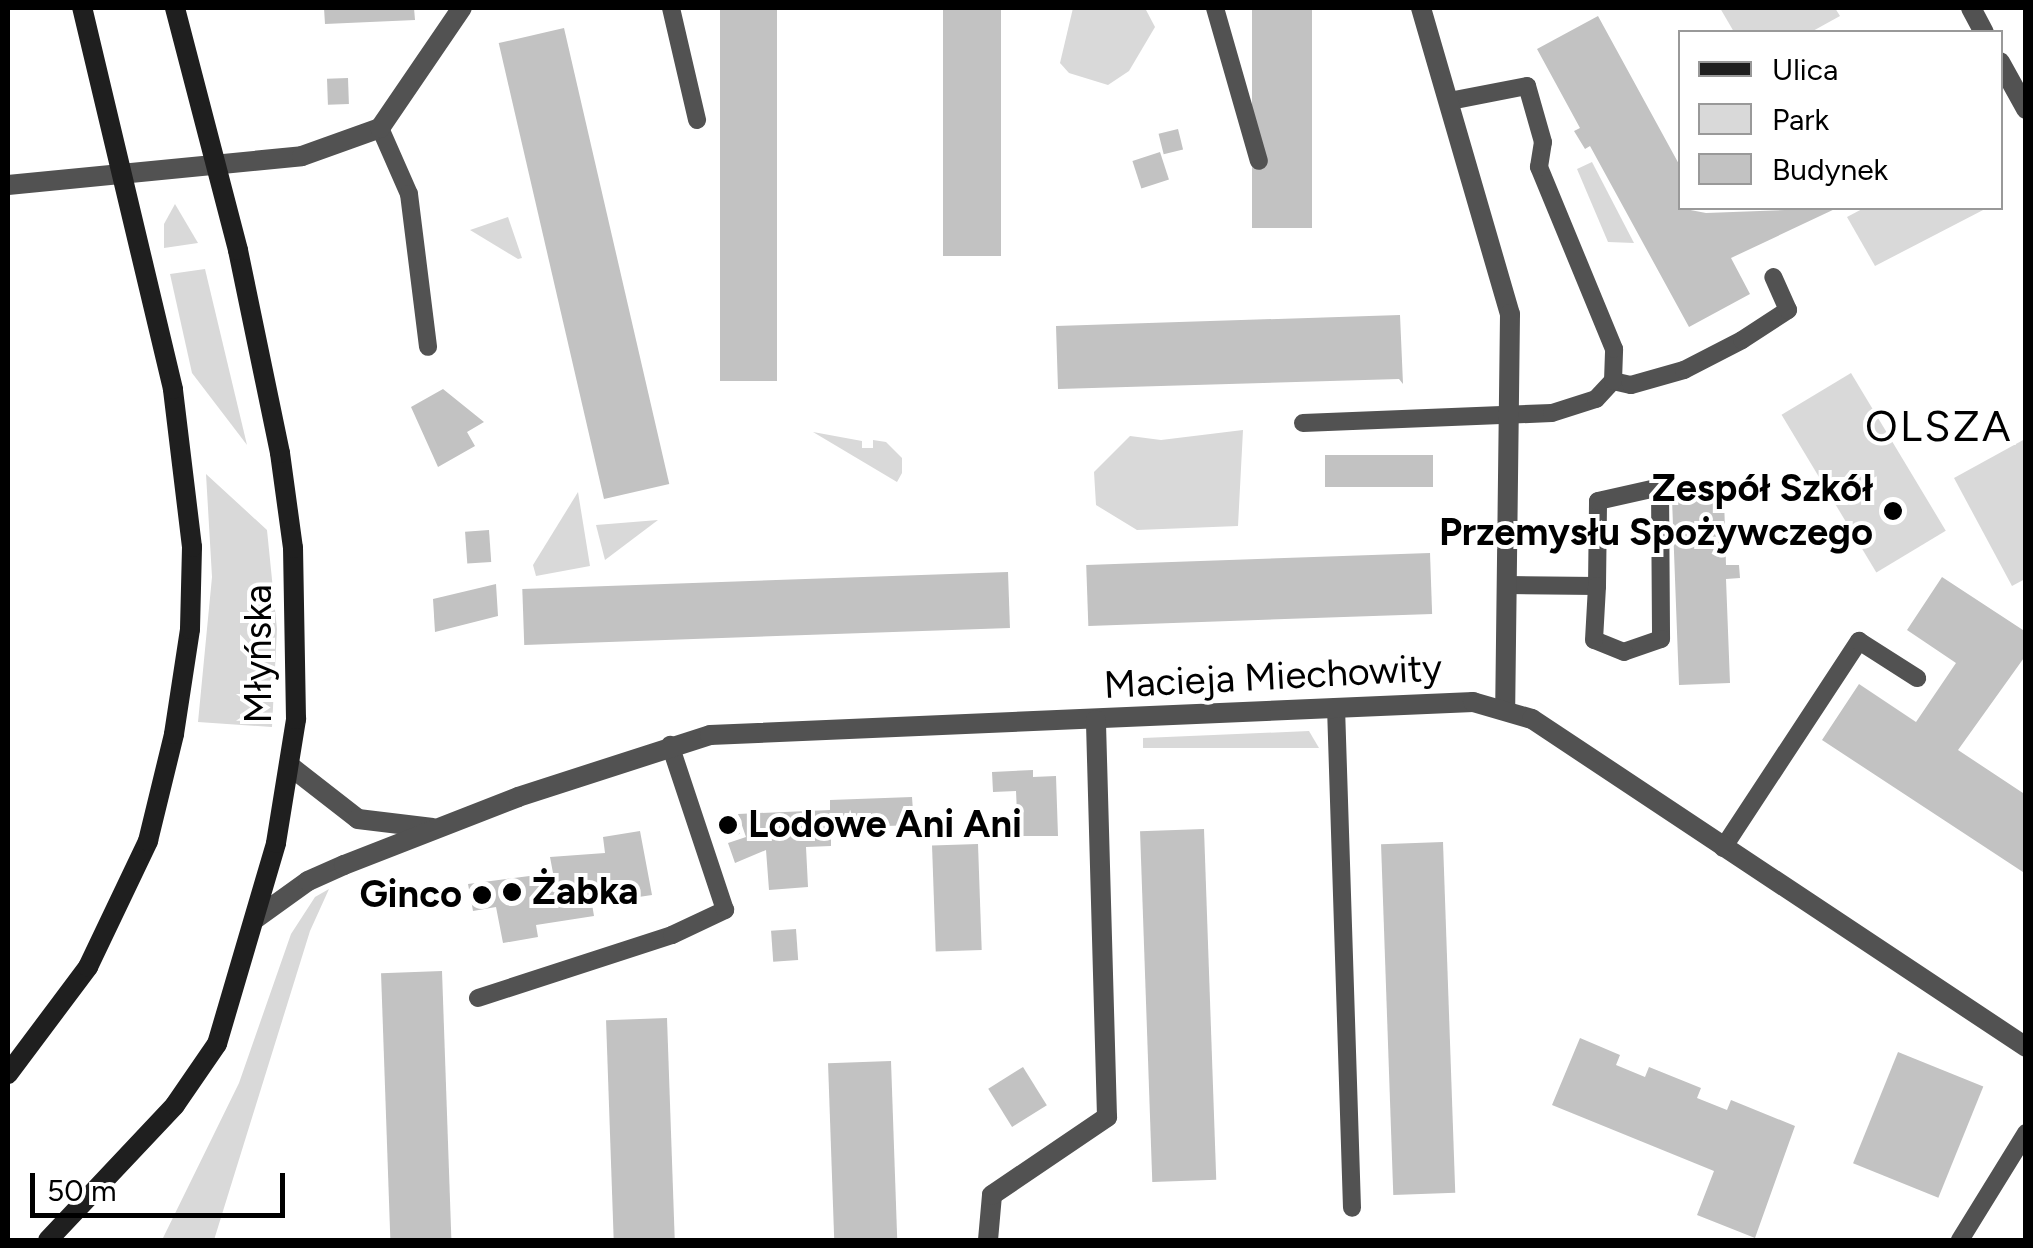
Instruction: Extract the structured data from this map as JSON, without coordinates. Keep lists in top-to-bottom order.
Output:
{
  "streets": {
    "main road": ["Młyńska"],
    "street": ["Macieja Miechowity"]
  },
  "crossings": [
    ["Młyńska", "Macieja Miechowity"]
  ],
  "districts": ["OLSZA"],
  "places": [
    "Zespół Szkół Przemysłu Spożywczego",
    "Lodowe Ani Ani",
    "Żabka",
    "Ginco"
  ],
  "legend": ["Ulica", "Park", "Budynek"],
  "scale_bar": "50 m"
}
